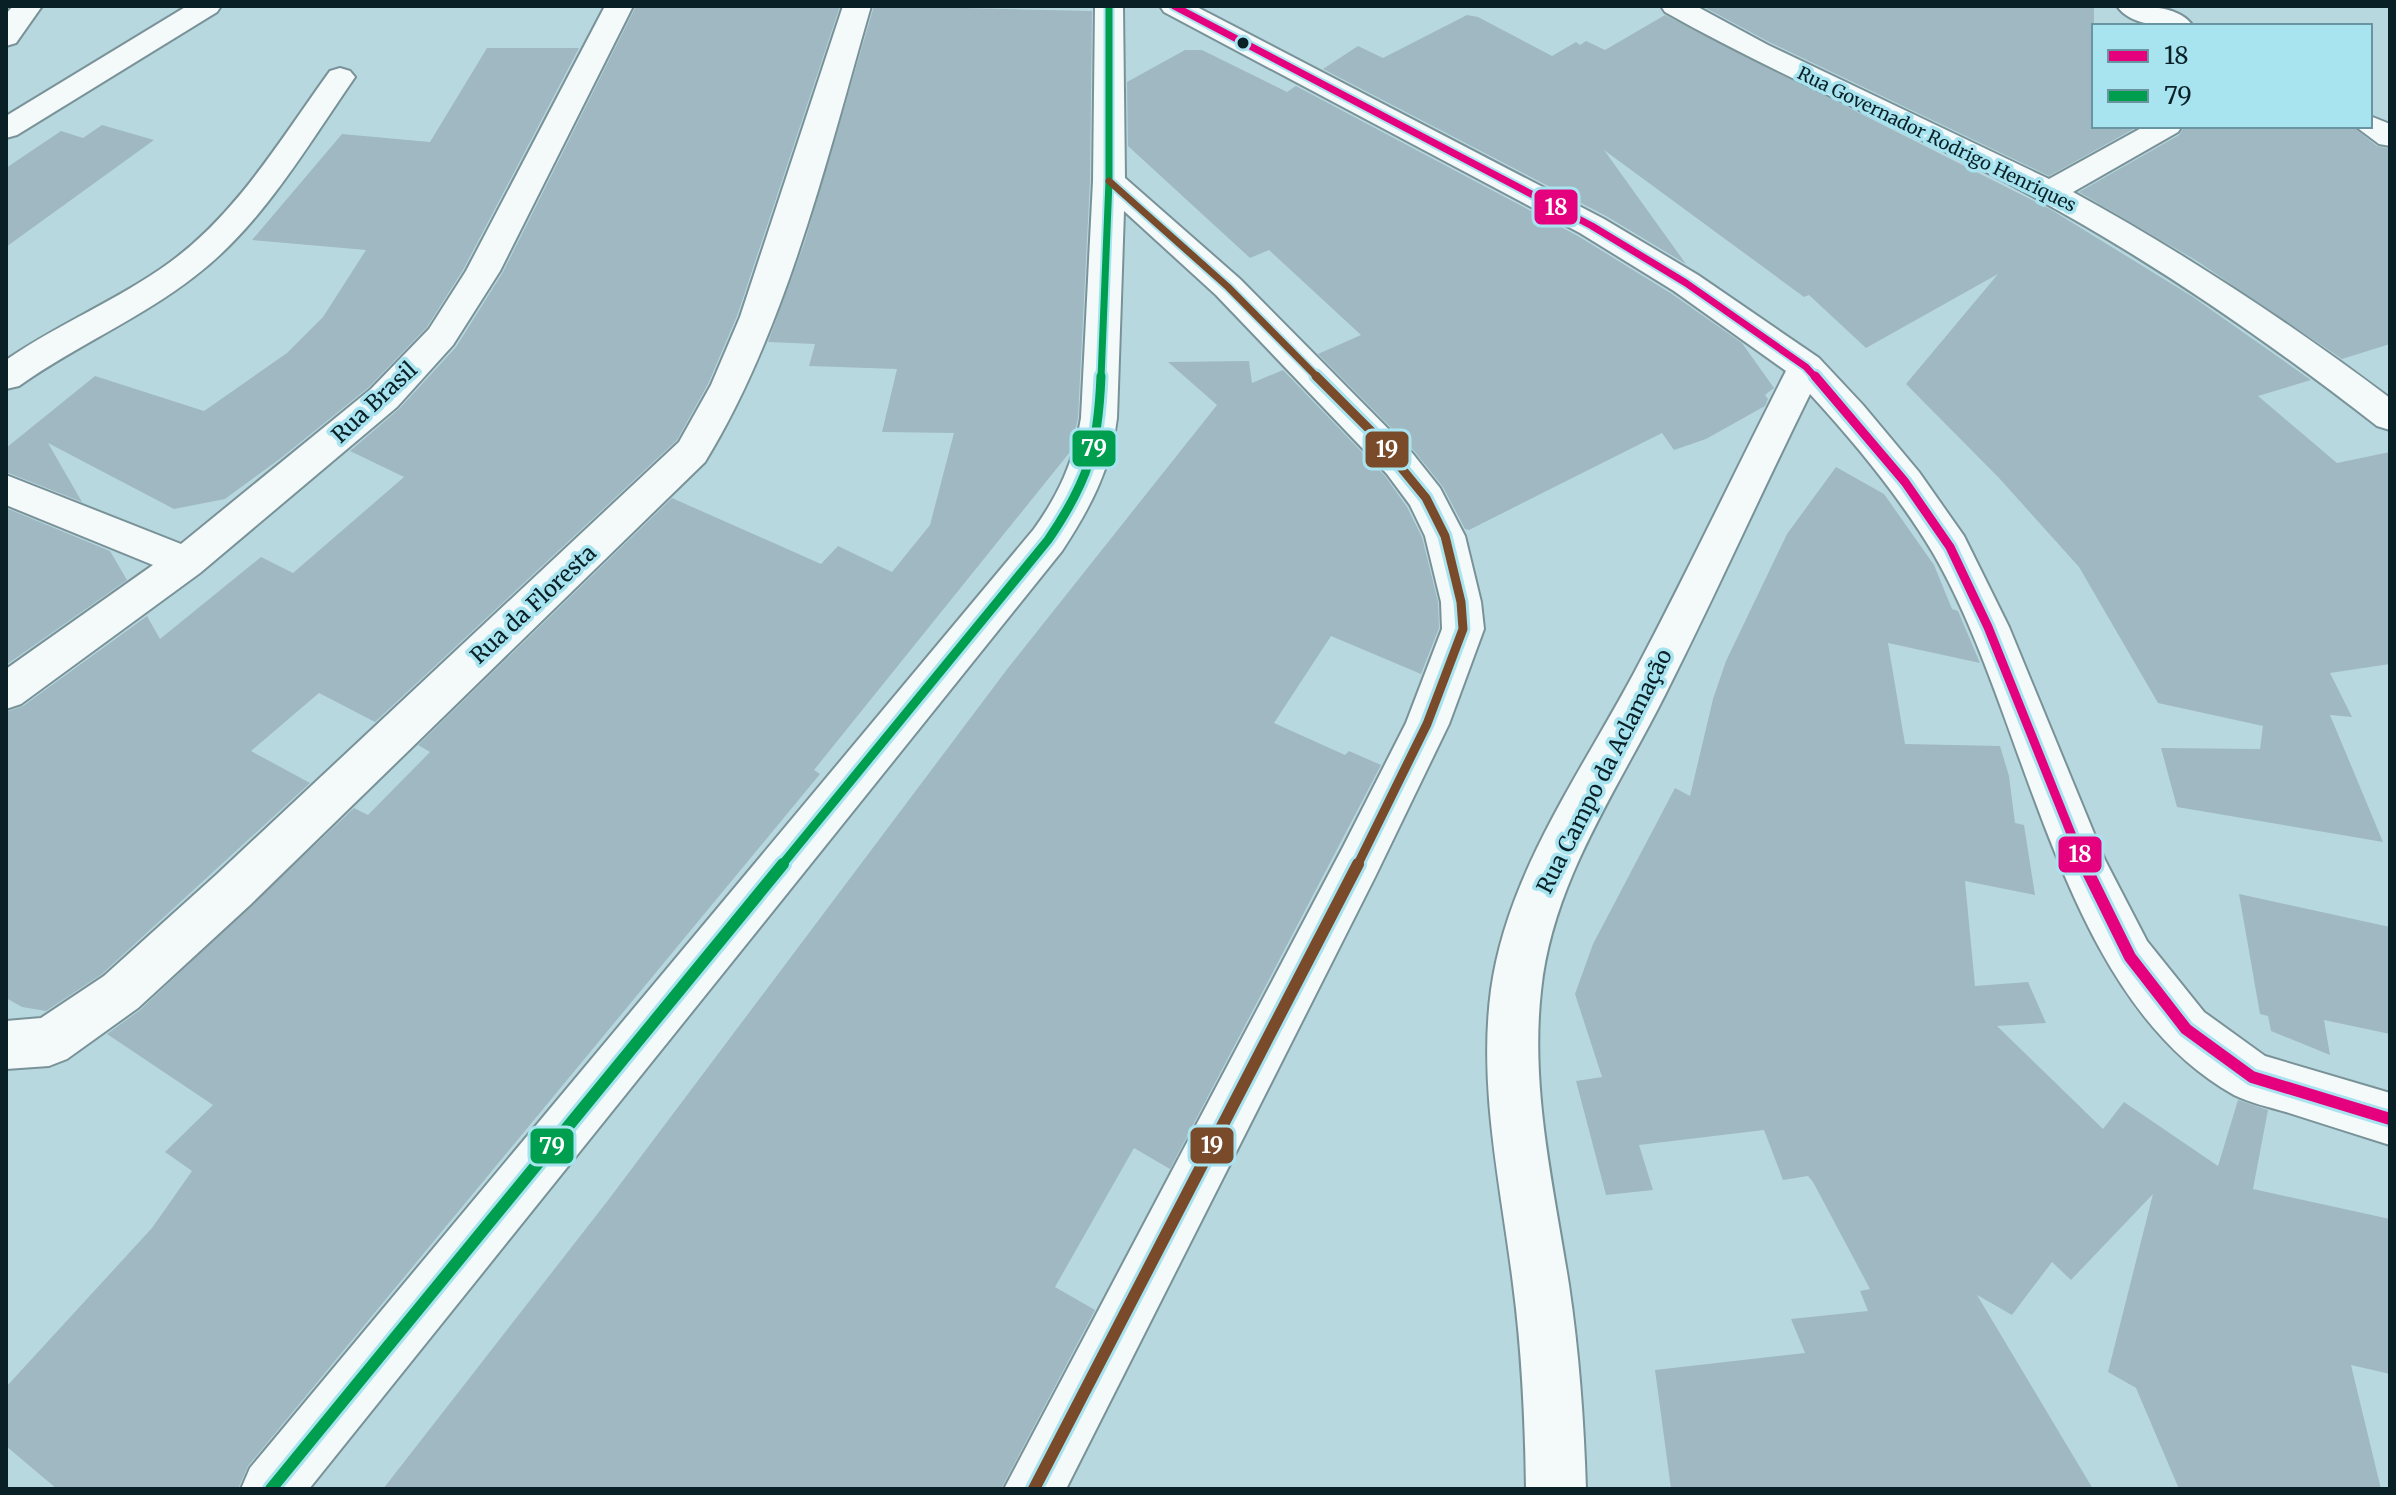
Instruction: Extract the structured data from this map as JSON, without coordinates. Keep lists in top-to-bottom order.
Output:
{
  "streets": {
    "street": [
      "Rua Governador Rodrigo Henriques",
      "Rua Brasil",
      "Rua da Floresta",
      "Rua Campo da Aclamação"
    ]
  },
  "lines": ["transit line 18", "transit line 79", "transit line 19"],
  "legend": ["18", "79"]
}
